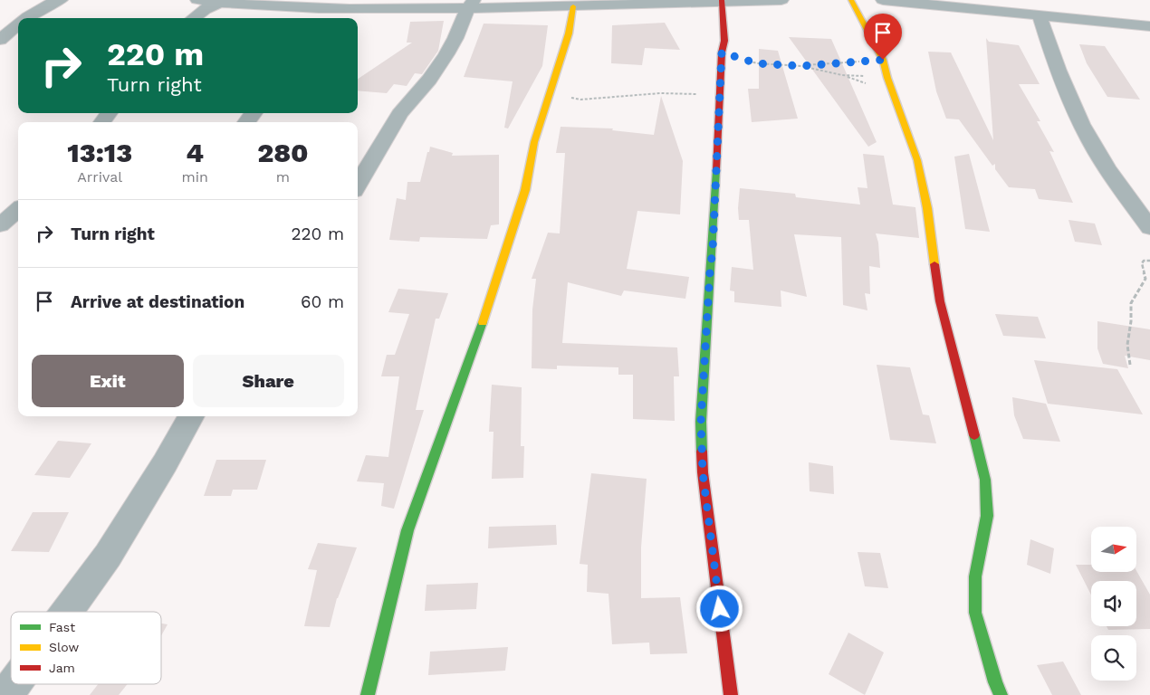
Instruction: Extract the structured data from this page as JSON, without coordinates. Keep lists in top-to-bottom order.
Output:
{
  "legend": ["Fast", "Slow", "Jam"],
  "north": "right",
  "page": {
    "turn": ["220 m", "Turn right"],
    "eta": [
      "13:13",
      "Arrival",
      "4",
      "min",
      "280",
      "m"
    ],
    "list": [
      {
        "name": "Turn right",
        "value": "220 m"
      },
      {
        "name": "Arrive at destination",
        "value": "60 m"
      }
    ],
    "buttons": ["Exit", "Share"]
  }
}
